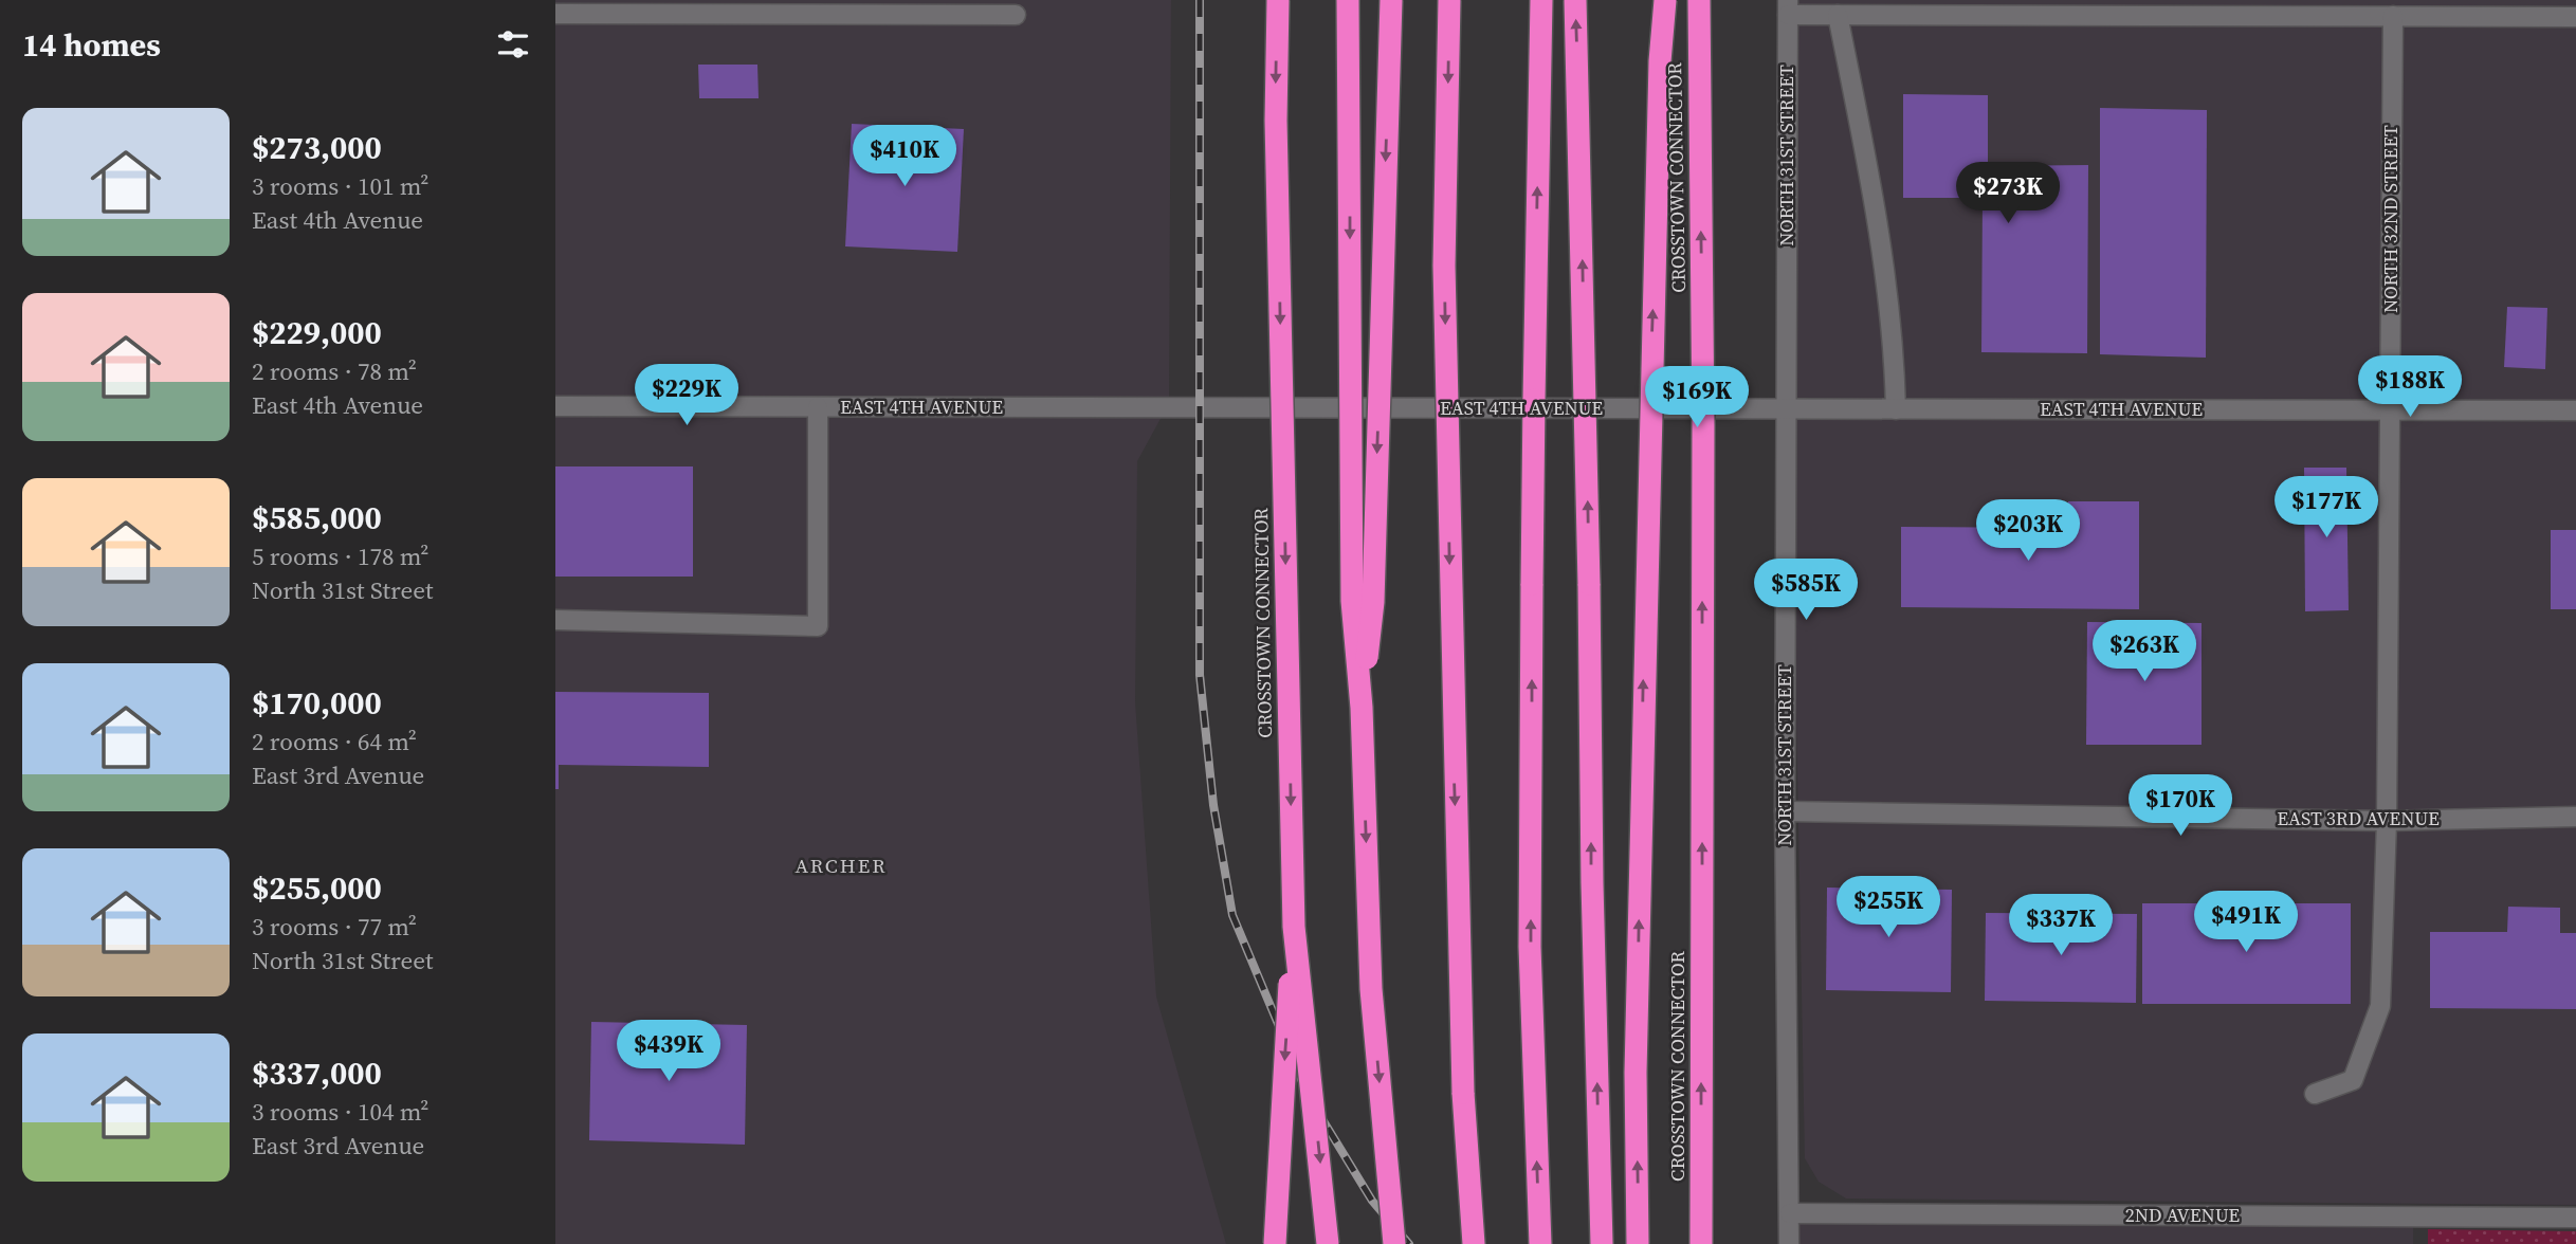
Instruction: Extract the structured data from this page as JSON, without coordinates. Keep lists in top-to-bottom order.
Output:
{
  "streets": {
    "highway": ["CROSSTOWN CONNECTOR"],
    "street": [
      "NORTH 31ST STREET",
      "NORTH 32ND STREET",
      "EAST 4TH AVENUE",
      "EAST 3RD AVENUE",
      "2ND AVENUE"
    ]
  },
  "crossings": [
    ["NORTH 31ST STREET", "EAST 4TH AVENUE"],
    ["NORTH 31ST STREET", "EAST 3RD AVENUE"],
    ["NORTH 31ST STREET", "2ND AVENUE"],
    ["NORTH 32ND STREET", "EAST 4TH AVENUE"],
    ["NORTH 32ND STREET", "EAST 3RD AVENUE"]
  ],
  "districts": ["ARCHER"],
  "page": {
    "heading": "14 homes",
    "list": [
      {
        "name": "$273,000",
        "note": "3 rooms · 101 m² · East 4th Avenue"
      },
      {
        "name": "$229,000",
        "note": "2 rooms · 78 m² · East 4th Avenue"
      },
      {
        "name": "$585,000",
        "note": "5 rooms · 178 m² · North 31st Street"
      },
      {
        "name": "$170,000",
        "note": "2 rooms · 64 m² · East 3rd Avenue"
      },
      {
        "name": "$255,000",
        "note": "3 rooms · 77 m² · North 31st Street"
      },
      {
        "name": "$337,000",
        "note": "3 rooms · 104 m² · East 3rd Avenue"
      }
    ],
    "price": [
      "$410K",
      "$273K",
      "$188K",
      "$229K",
      "$169K",
      "$177K",
      "$203K",
      "$585K",
      "$263K",
      "$170K",
      "$255K",
      "$491K",
      "$337K",
      "$439K"
    ]
  }
}
